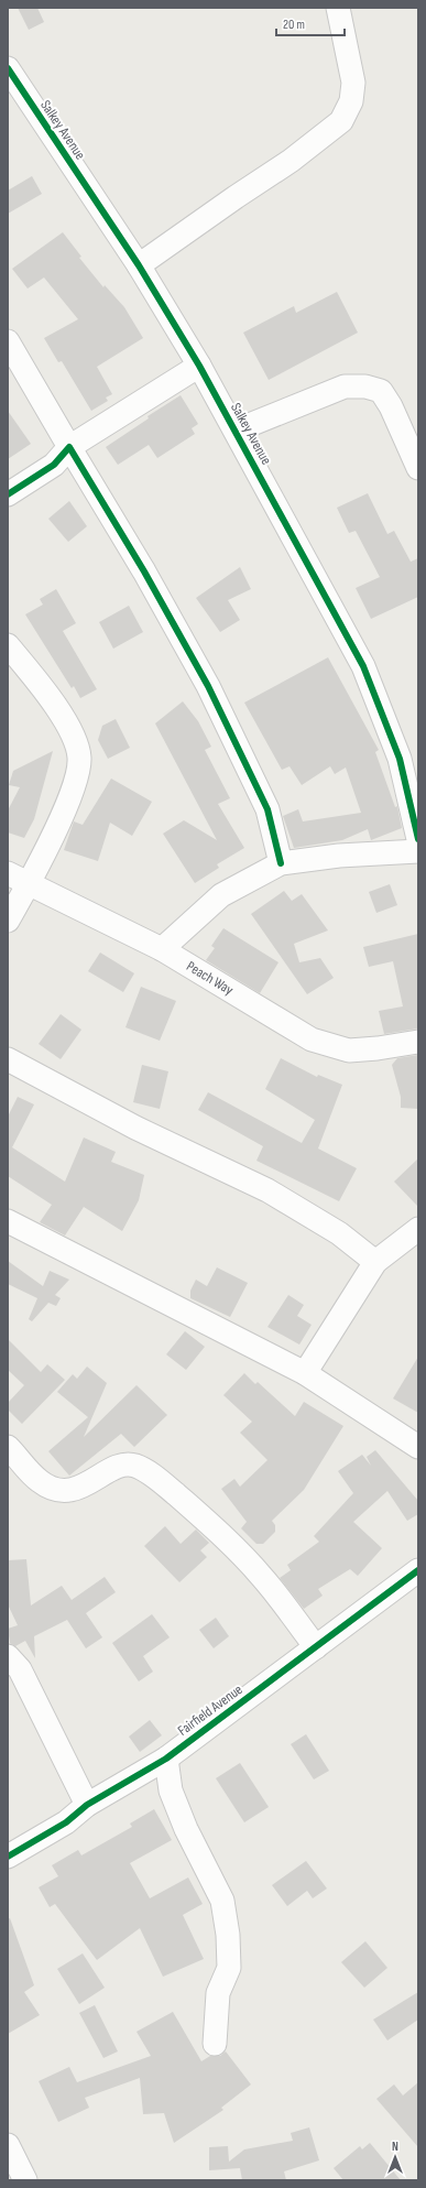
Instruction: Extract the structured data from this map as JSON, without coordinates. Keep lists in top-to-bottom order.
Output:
{
  "streets": {
    "street": ["Salkey Avenue", "Peach Way", "Fairfield Avenue"]
  },
  "scale_bar": "20 m",
  "north": "top"
}
